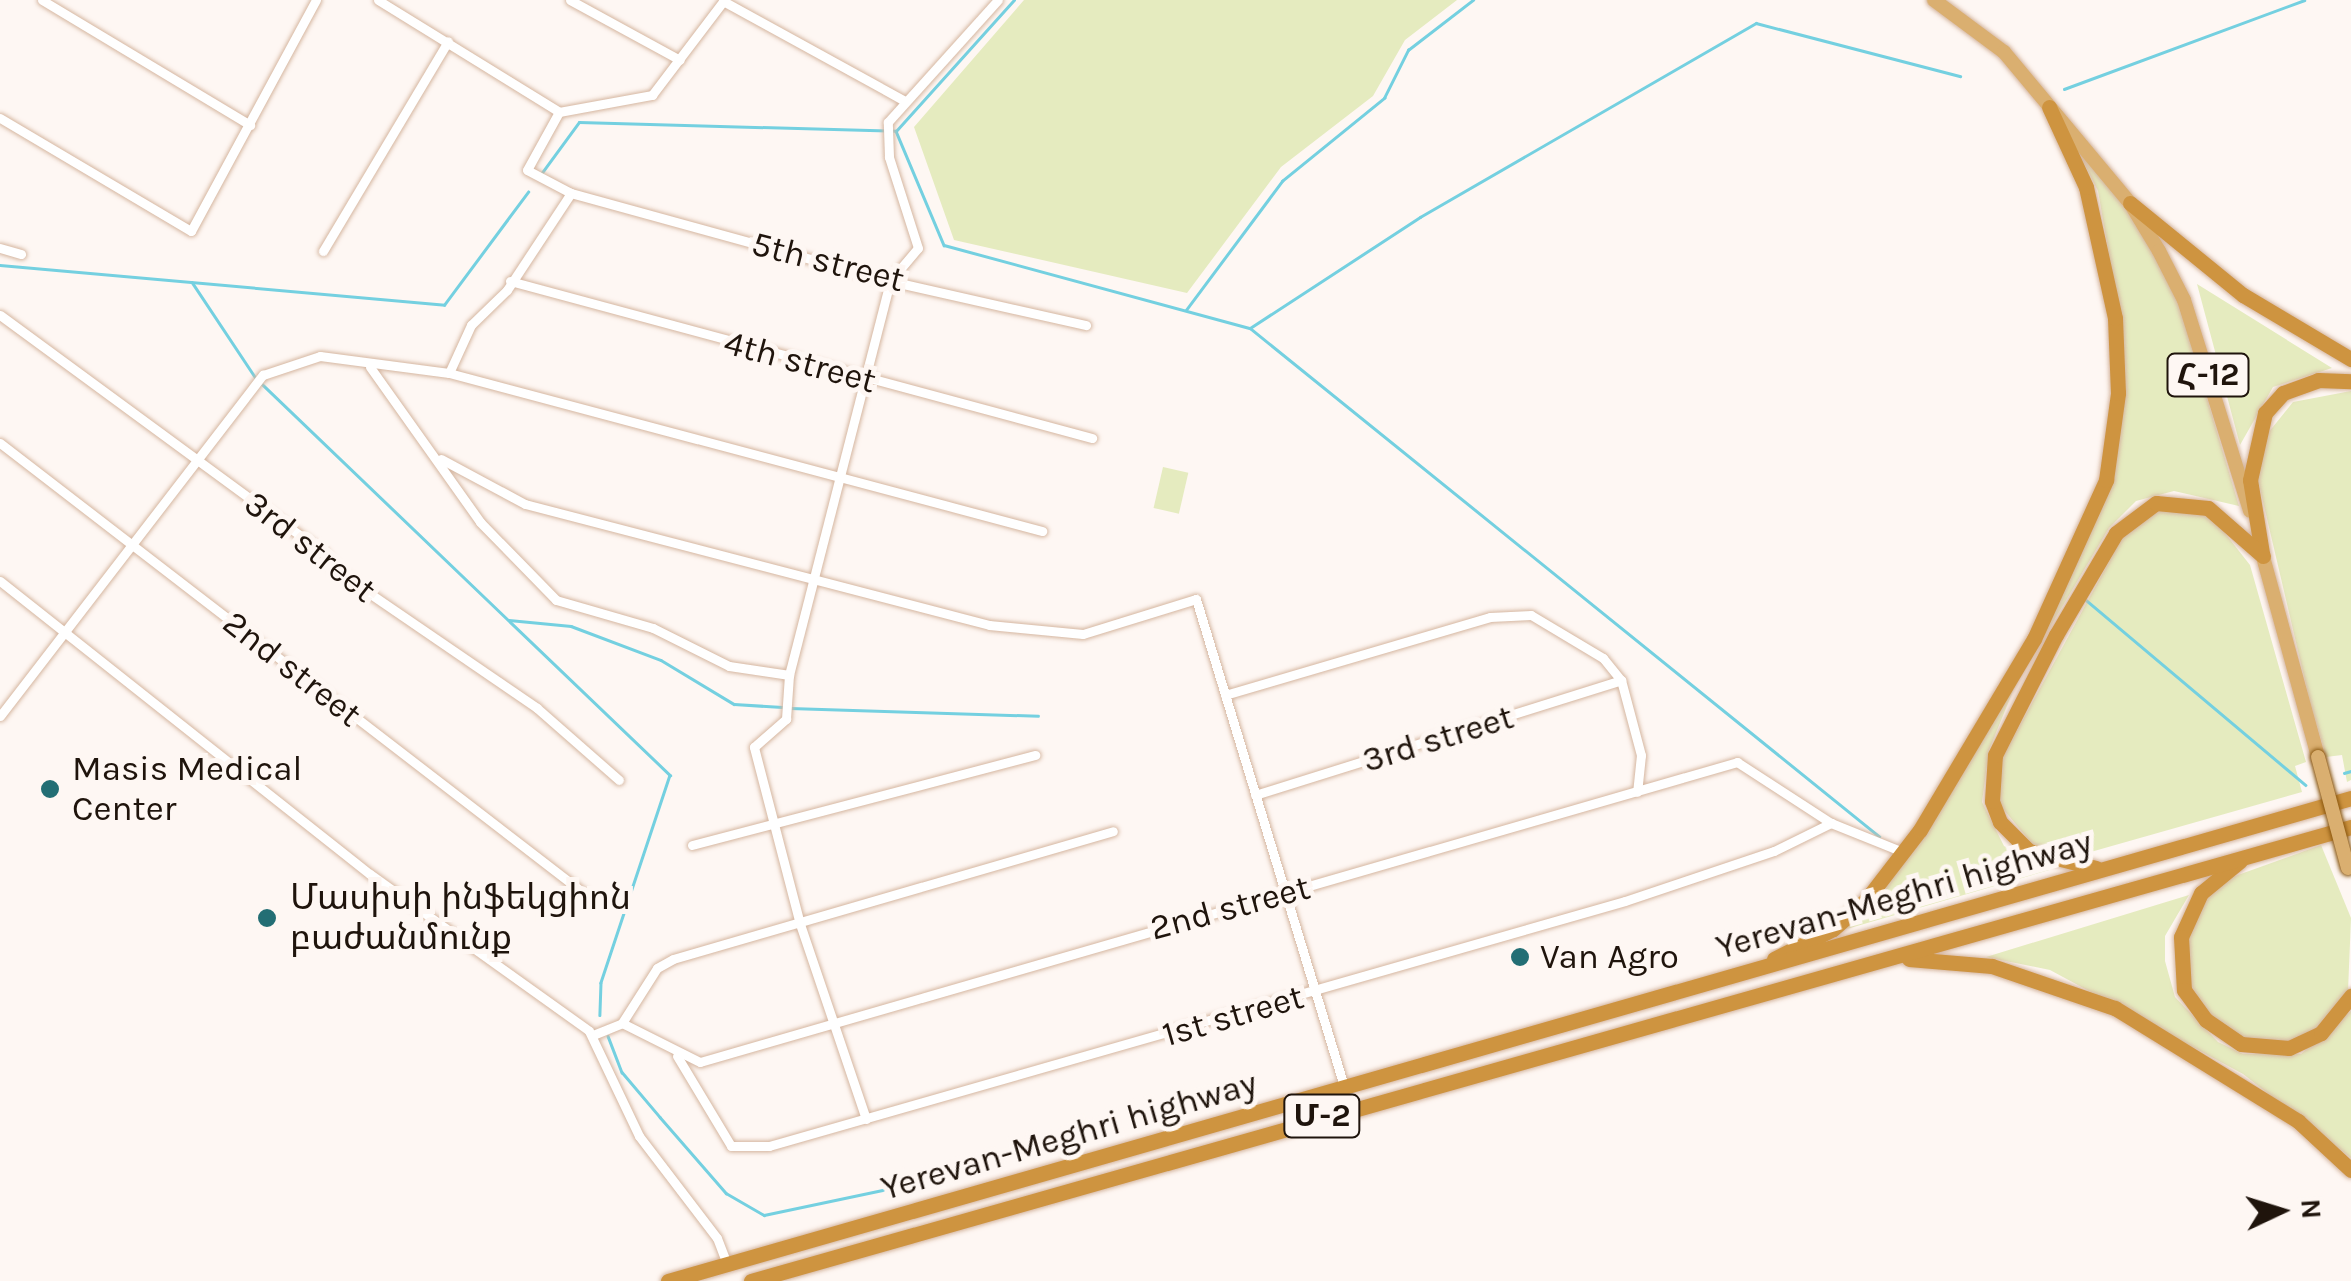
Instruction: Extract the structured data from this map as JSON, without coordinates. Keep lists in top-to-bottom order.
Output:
{
  "streets": {
    "highway": ["Yerevan-Meghri highway", "Մ-2"],
    "main road": ["Հ-12"],
    "street": [
      "5th street",
      "4th street",
      "3rd street",
      "2nd street",
      "1st street"
    ]
  },
  "crossings": [
    ["2nd street", "1st street"]
  ],
  "places": ["Masis Medical Center", "Մասիսի ինֆեկցիոն բաժանմունք", "Van Agro"],
  "north": "right"
}
